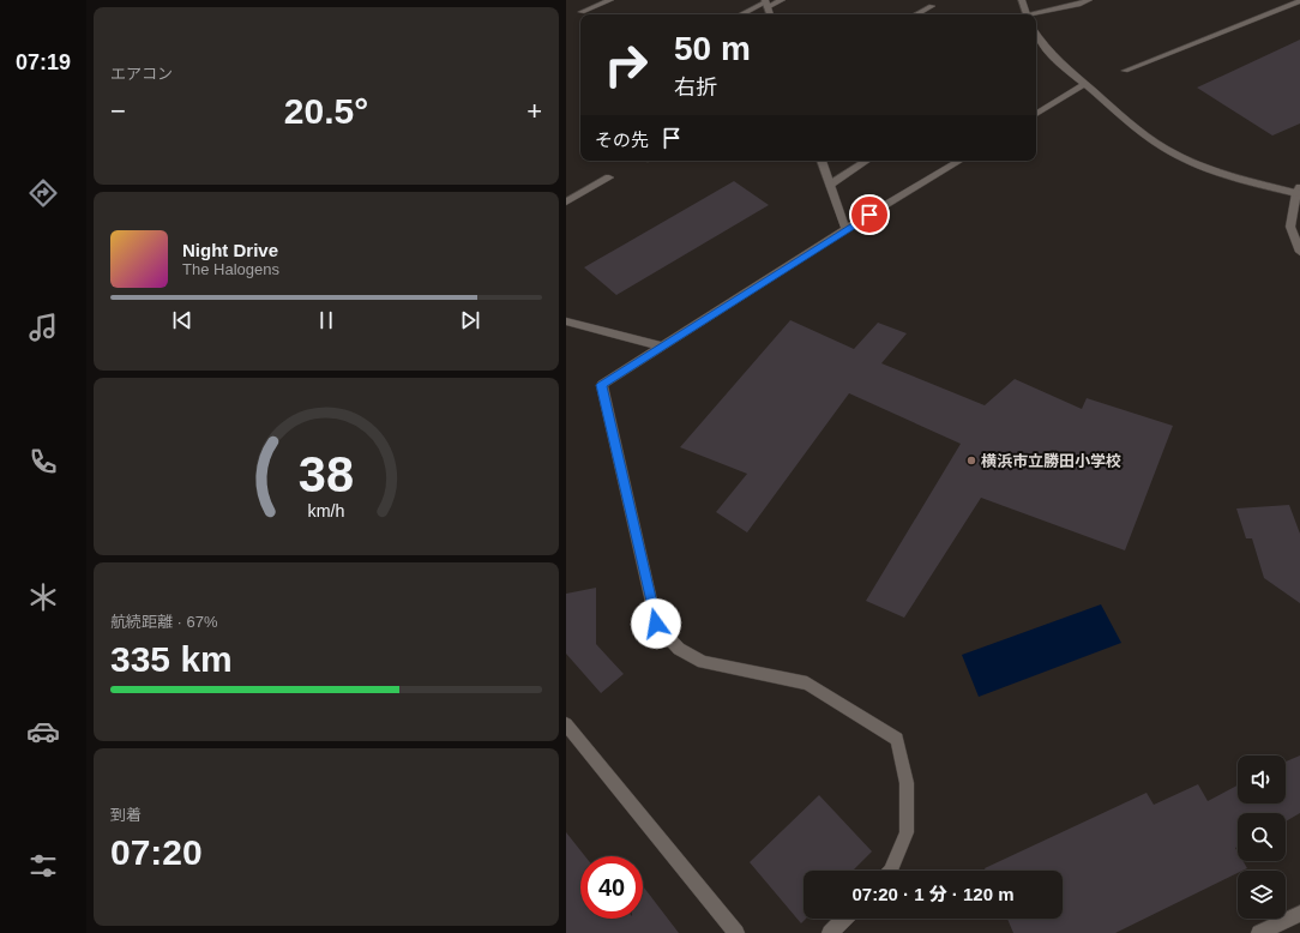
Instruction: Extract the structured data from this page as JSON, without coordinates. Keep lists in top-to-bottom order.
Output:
{
  "places": ["横浜市立勝田小学校"],
  "page": {
    "tabs": "07:19",
    "tile": [
      "エアコン",
      ["航続距離 · 67%", "335 km"],
      ["到着", "07:20"]
    ],
    "turn": ["50 m", "右折"],
    "heat": ["−", "20.5°", "+"],
    "then": "その先",
    "song": ["Night Drive", "The Halogens"],
    "limit": "40",
    "trip": "07:20 · 1 分 · 120 m",
    "gauge": ["38", "km/h"]
  }
}
